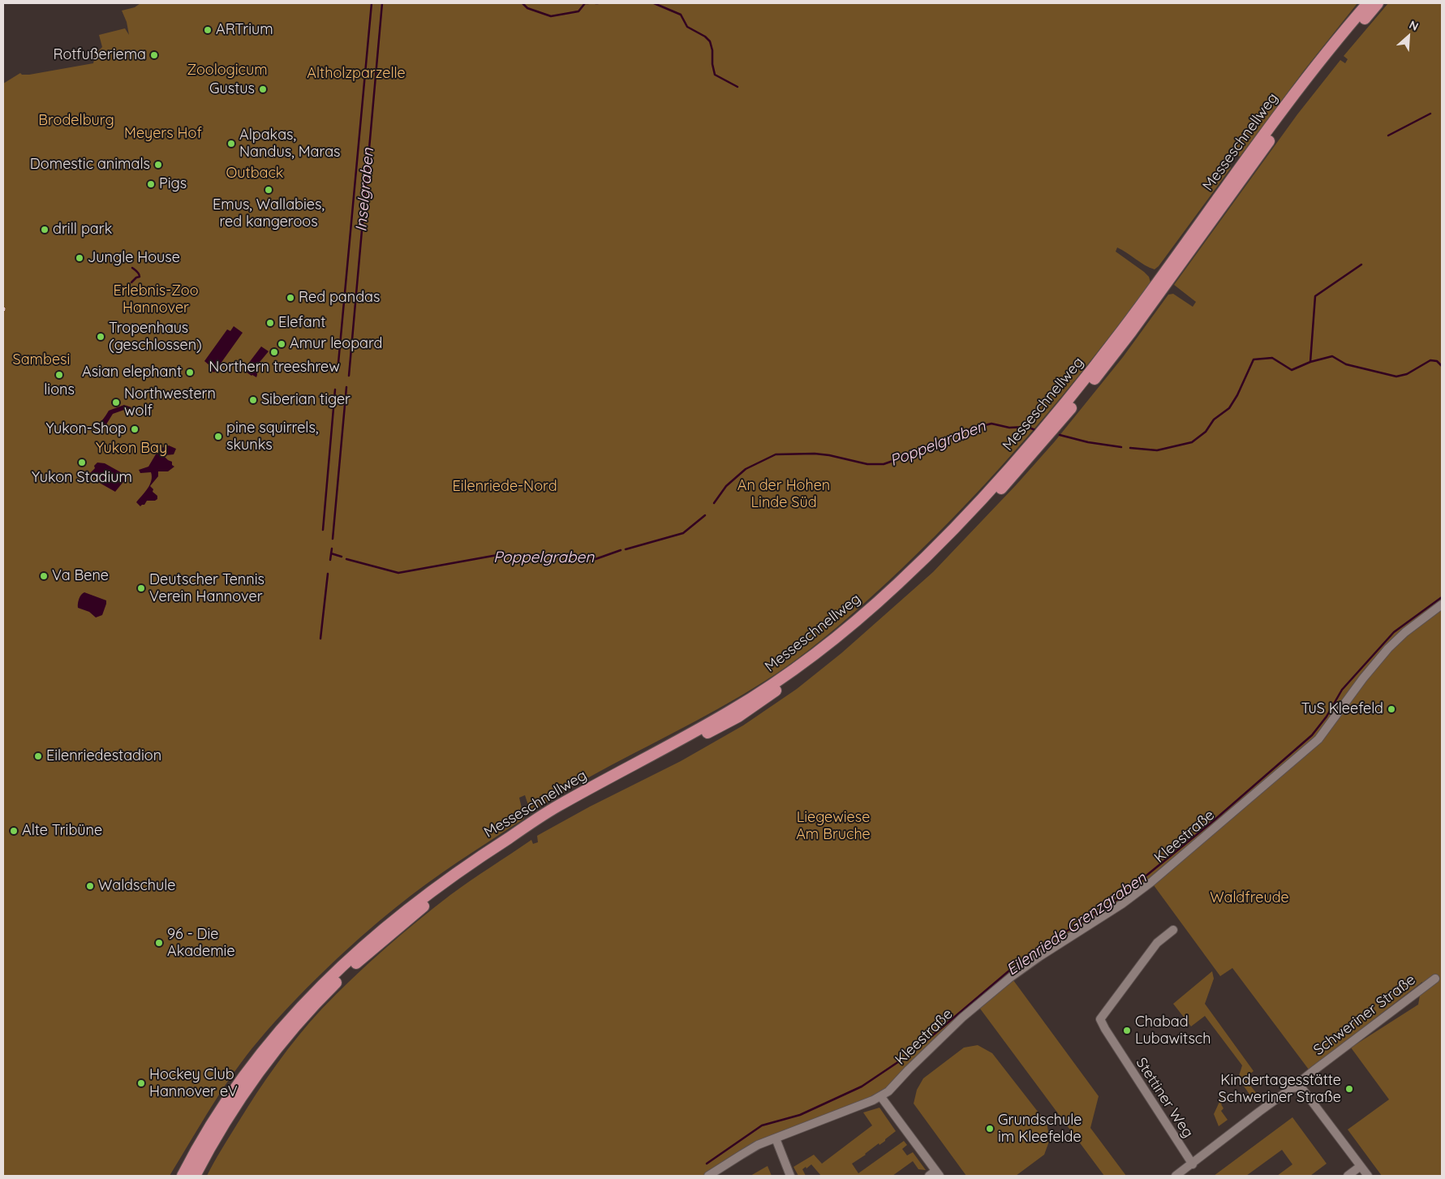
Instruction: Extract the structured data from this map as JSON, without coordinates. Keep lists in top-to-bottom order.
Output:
{
  "streets": {
    "highway": ["Messeschnellweg"],
    "street": ["Kleestraße", "Schweriner Straße", "Stettiner Weg"]
  },
  "crossings": [
    ["Schweriner Straße", "Stettiner Weg"]
  ],
  "water": ["Inselgraben", "Poppelgraben", "Eilenriede Grenzgraben"],
  "parks": [
    "Zoologicum",
    "Altholzparzelle",
    "Brodelburg",
    "Meyers Hof",
    "Outback",
    "Erlebnis-Zoo Hannover",
    "Sambesi",
    "Yukon Bay",
    "An der Hohen Linde Süd",
    "Eilenriede-Nord",
    "Liegewiese Am Bruche",
    "Waldfreude"
  ],
  "places": [
    "ARTrium",
    "Rotfußeriema",
    "Gustus",
    "Alpakas, Nandus, Maras",
    "Domestic animals",
    "Pigs",
    "Emus, Wallabies, red kangeroos",
    "drill park",
    "Jungle House",
    "Red pandas",
    "Elefant",
    "Tropenhaus (geschlossen)",
    "Amur leopard",
    "Northern treeshrew",
    "Asian elephant",
    "lions",
    "Siberian tiger",
    "Northwestern wolf",
    "Yukon-Shop",
    "pine squirrels, skunks",
    "Yukon Stadium",
    "Va Bene",
    "Deutscher Tennis Verein Hannover",
    "TuS Kleefeld",
    "Eilenriedestadion",
    "Alte Tribüne",
    "Waldschule",
    "96 - Die Akademie",
    "Chabad Lubawitsch",
    "Hockey Club Hannover eV",
    "Kindertagesstätte Schweriner Straße",
    "Grundschule im Kleefelde"
  ],
  "north": "top right"
}
